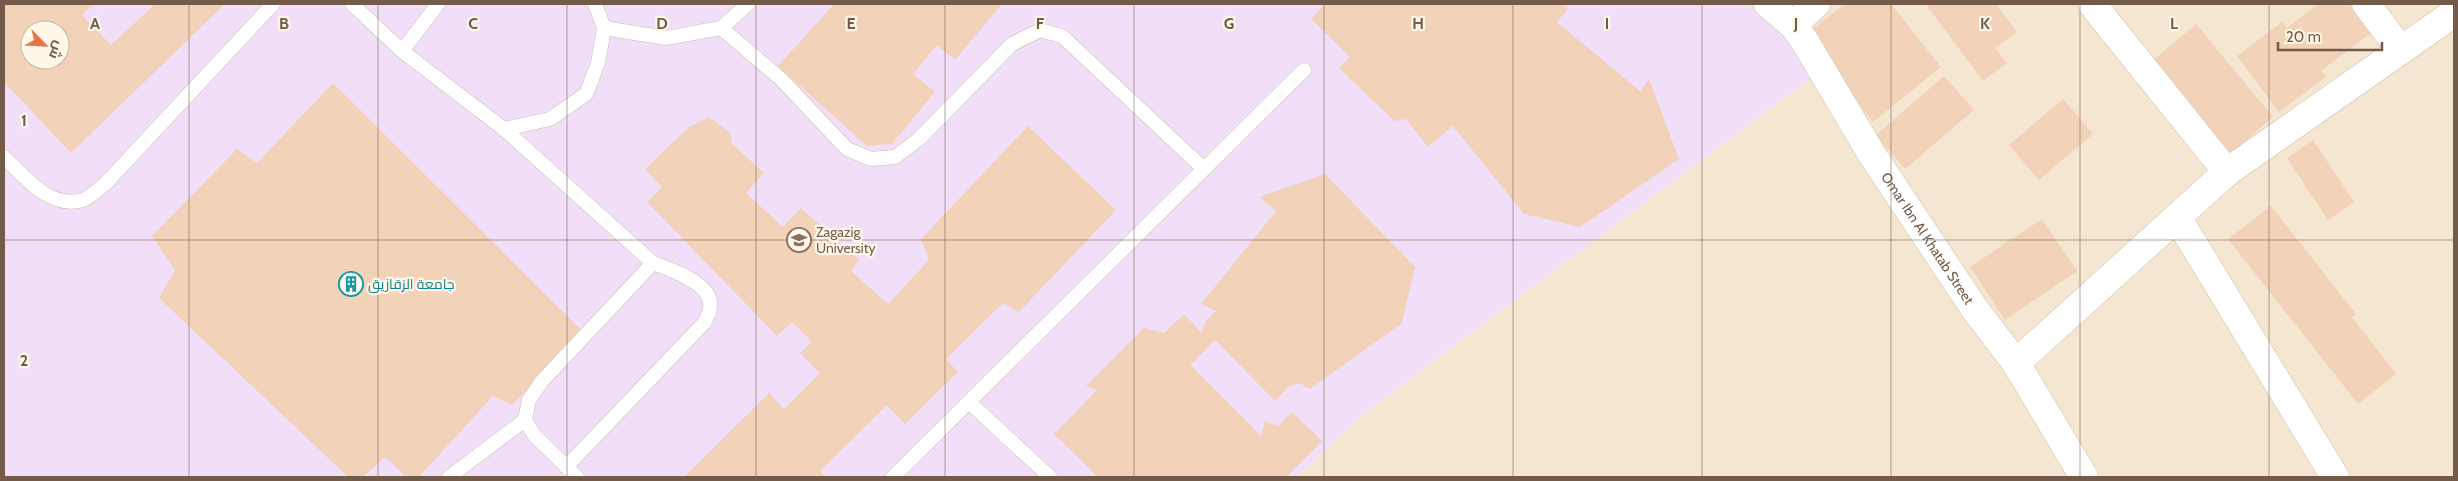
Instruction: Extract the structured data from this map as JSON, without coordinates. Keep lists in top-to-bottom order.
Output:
{
  "streets": {
    "street": ["Omar Ibn Al Khatab Street"]
  },
  "places": {
    "school or university": ["Zagazig University"],
    "building": ["جامعة الزقازيق"]
  },
  "scale_bar": "20 m",
  "north": "bottom right",
  "grid": {
    "columns": [
      "A",
      "B",
      "C",
      "D",
      "E",
      "F",
      "G",
      "H",
      "I",
      "J",
      "K",
      "L"
    ],
    "rows": ["1", "2"]
  }
}
